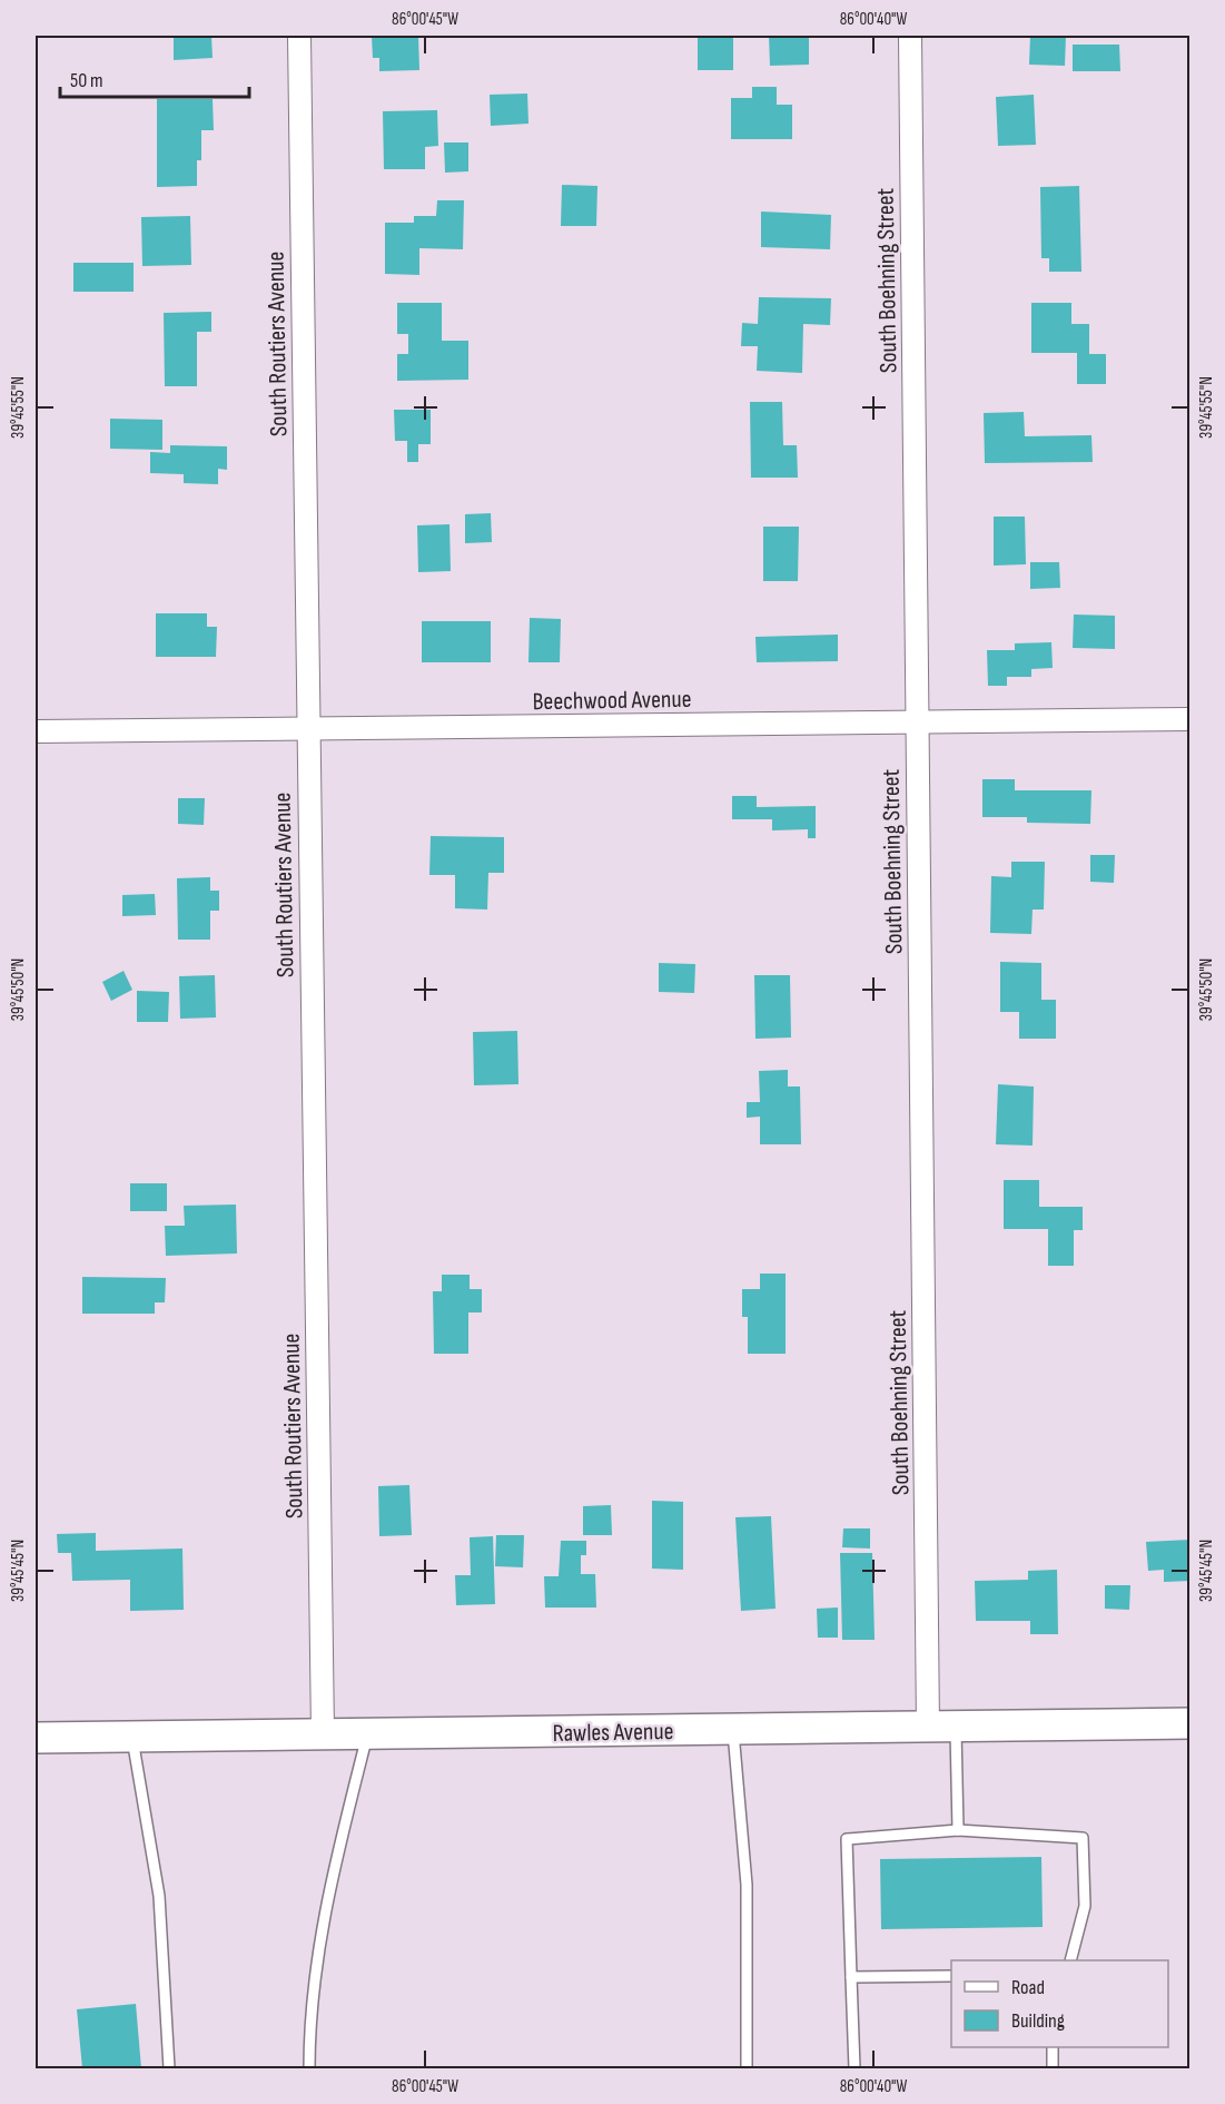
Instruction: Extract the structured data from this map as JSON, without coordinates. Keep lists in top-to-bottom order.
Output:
{
  "streets": {
    "street": [
      "South Boehning Street",
      "South Routiers Avenue",
      "Beechwood Avenue",
      "Rawles Avenue"
    ]
  },
  "crossings": [
    ["South Boehning Street", "Beechwood Avenue"],
    ["South Boehning Street", "Rawles Avenue"],
    ["South Routiers Avenue", "Beechwood Avenue"],
    ["South Routiers Avenue", "Rawles Avenue"]
  ],
  "legend": ["Road", "Building"],
  "scale_bar": "50 m",
  "coordinates": [
    "86°00'45\"W",
    "86°00'40\"W",
    "39°45'55\"N",
    "39°45'50\"N",
    "39°45'45\"N"
  ]
}
